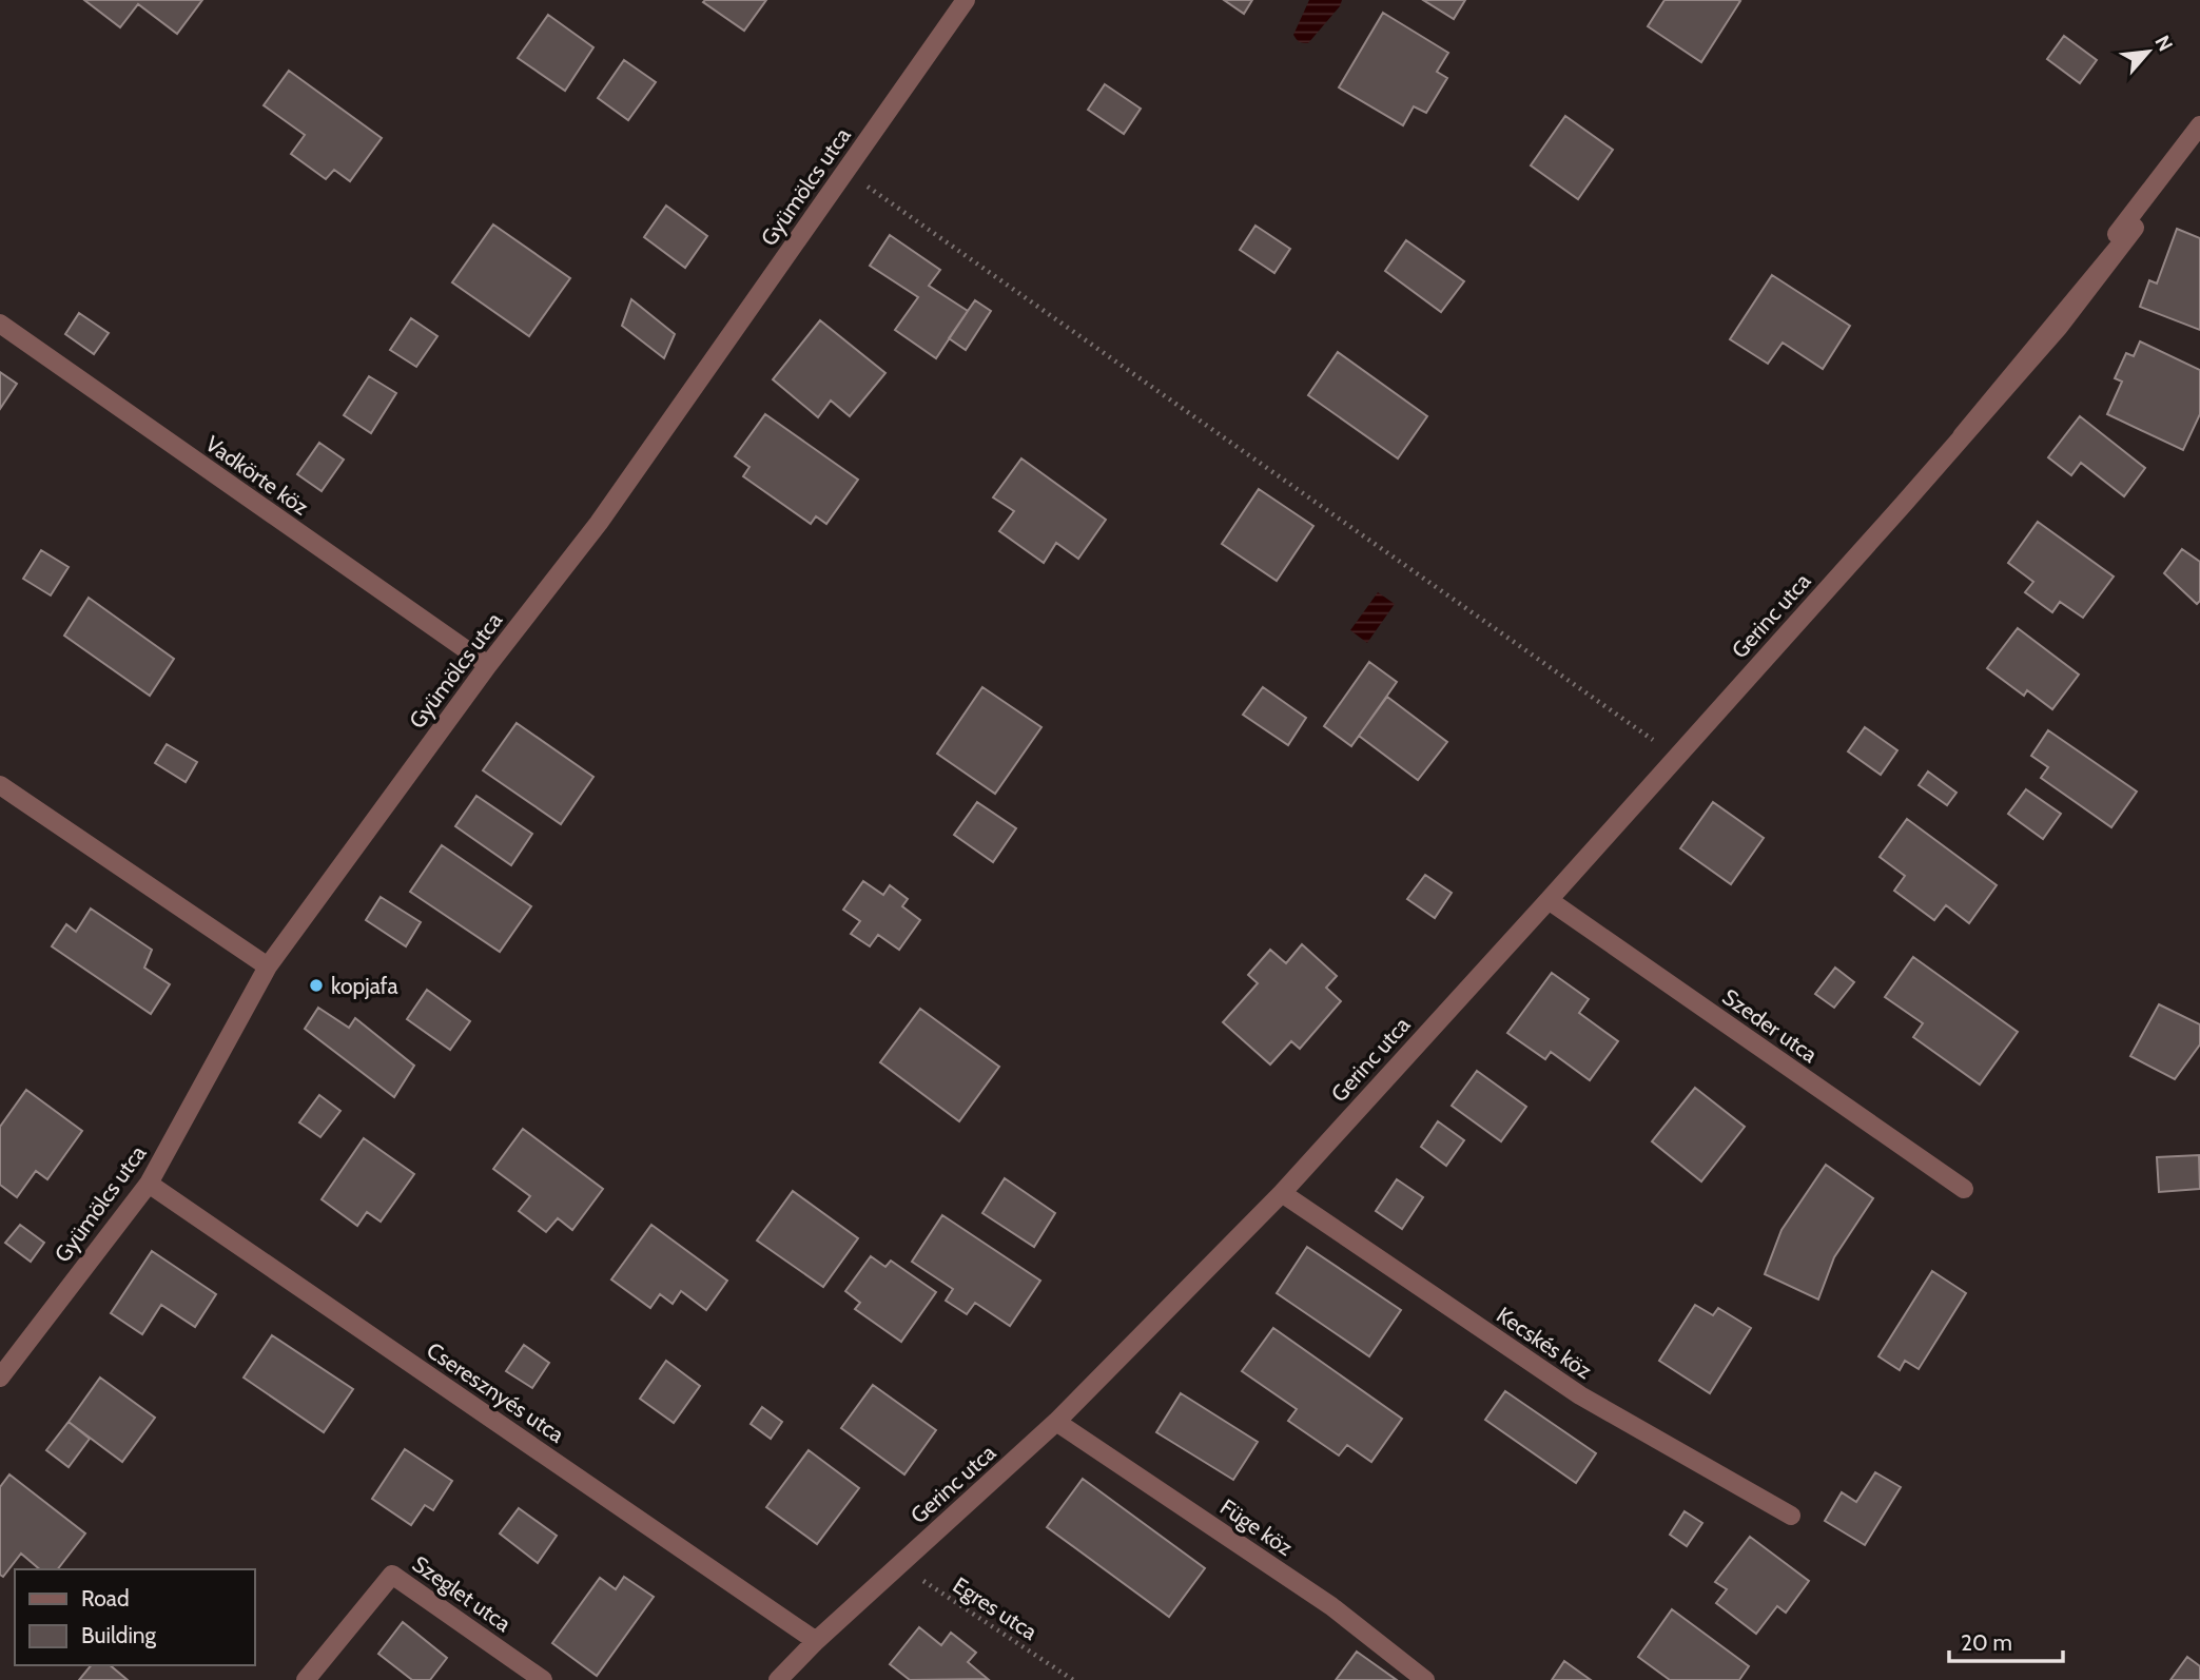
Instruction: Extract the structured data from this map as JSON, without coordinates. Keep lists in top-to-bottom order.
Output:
{
  "streets": {
    "street": [
      "Gyümölcs utca",
      "Vadkörte köz",
      "Gerinc utca",
      "Szeder utca",
      "Kecskés köz",
      "Cseresznyés utca",
      "Füge köz",
      "Szeglet utca"
    ],
    "path": ["Egres utca"]
  },
  "crossings": [
    ["Gyümölcs utca", "Vadkörte köz"],
    ["Gyümölcs utca", "Cseresznyés utca"],
    ["Gerinc utca", "Szeder utca"],
    ["Gerinc utca", "Kecskés köz"],
    ["Gerinc utca", "Cseresznyés utca"],
    ["Gerinc utca", "Füge köz"],
    ["Gerinc utca", "Egres utca"]
  ],
  "places": ["kopjafa"],
  "legend": ["Road", "Building"],
  "scale_bar": "20 m",
  "north": "top right"
}
